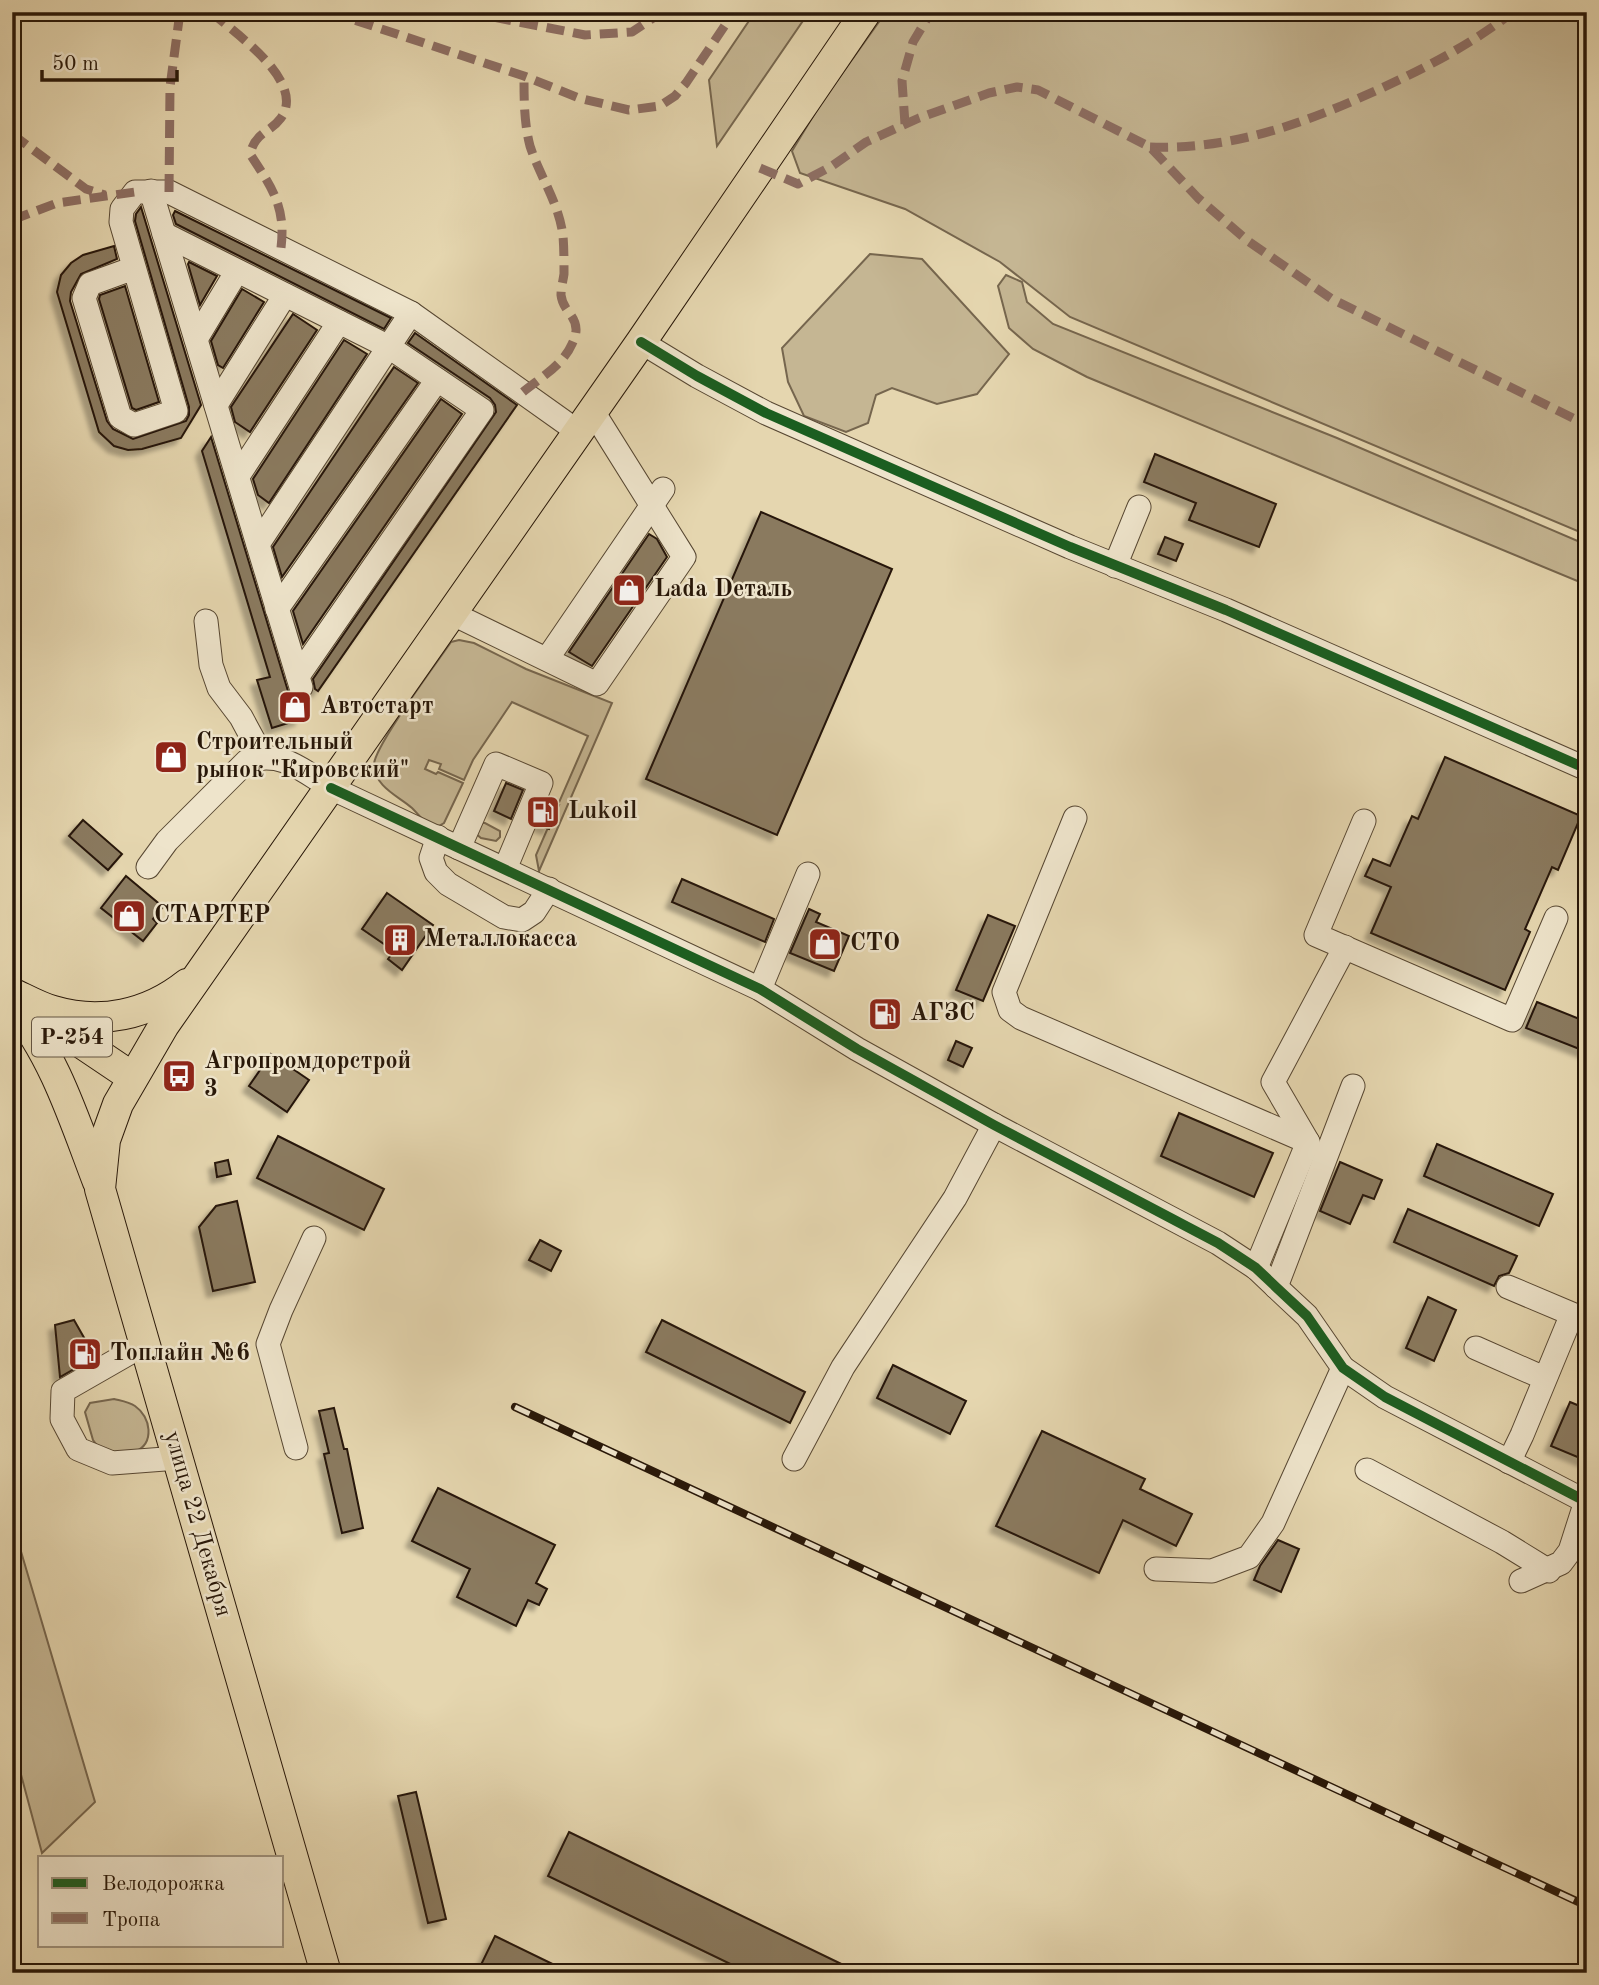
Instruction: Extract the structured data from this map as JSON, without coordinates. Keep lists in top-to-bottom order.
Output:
{
  "streets": {
    "main road": ["Р-254", "улица 22 Декабря"]
  },
  "crossings": [
    ["Р-254", "улица 22 Декабря"]
  ],
  "places": {
    "shop": [
      "Lada Dеталь",
      "Автостарт",
      "Строительный рынок \"Кировский\"",
      "СТАРТЕР",
      "СТО"
    ],
    "fuel station": ["Lukoil", "АГЗС", "Топлайн №6"],
    "building": ["Металлокасса"],
    "bus stop": ["Агропромдорстрой 3"]
  },
  "legend": ["Велодорожка", "Тропа"],
  "scale_bar": "50 m"
}
